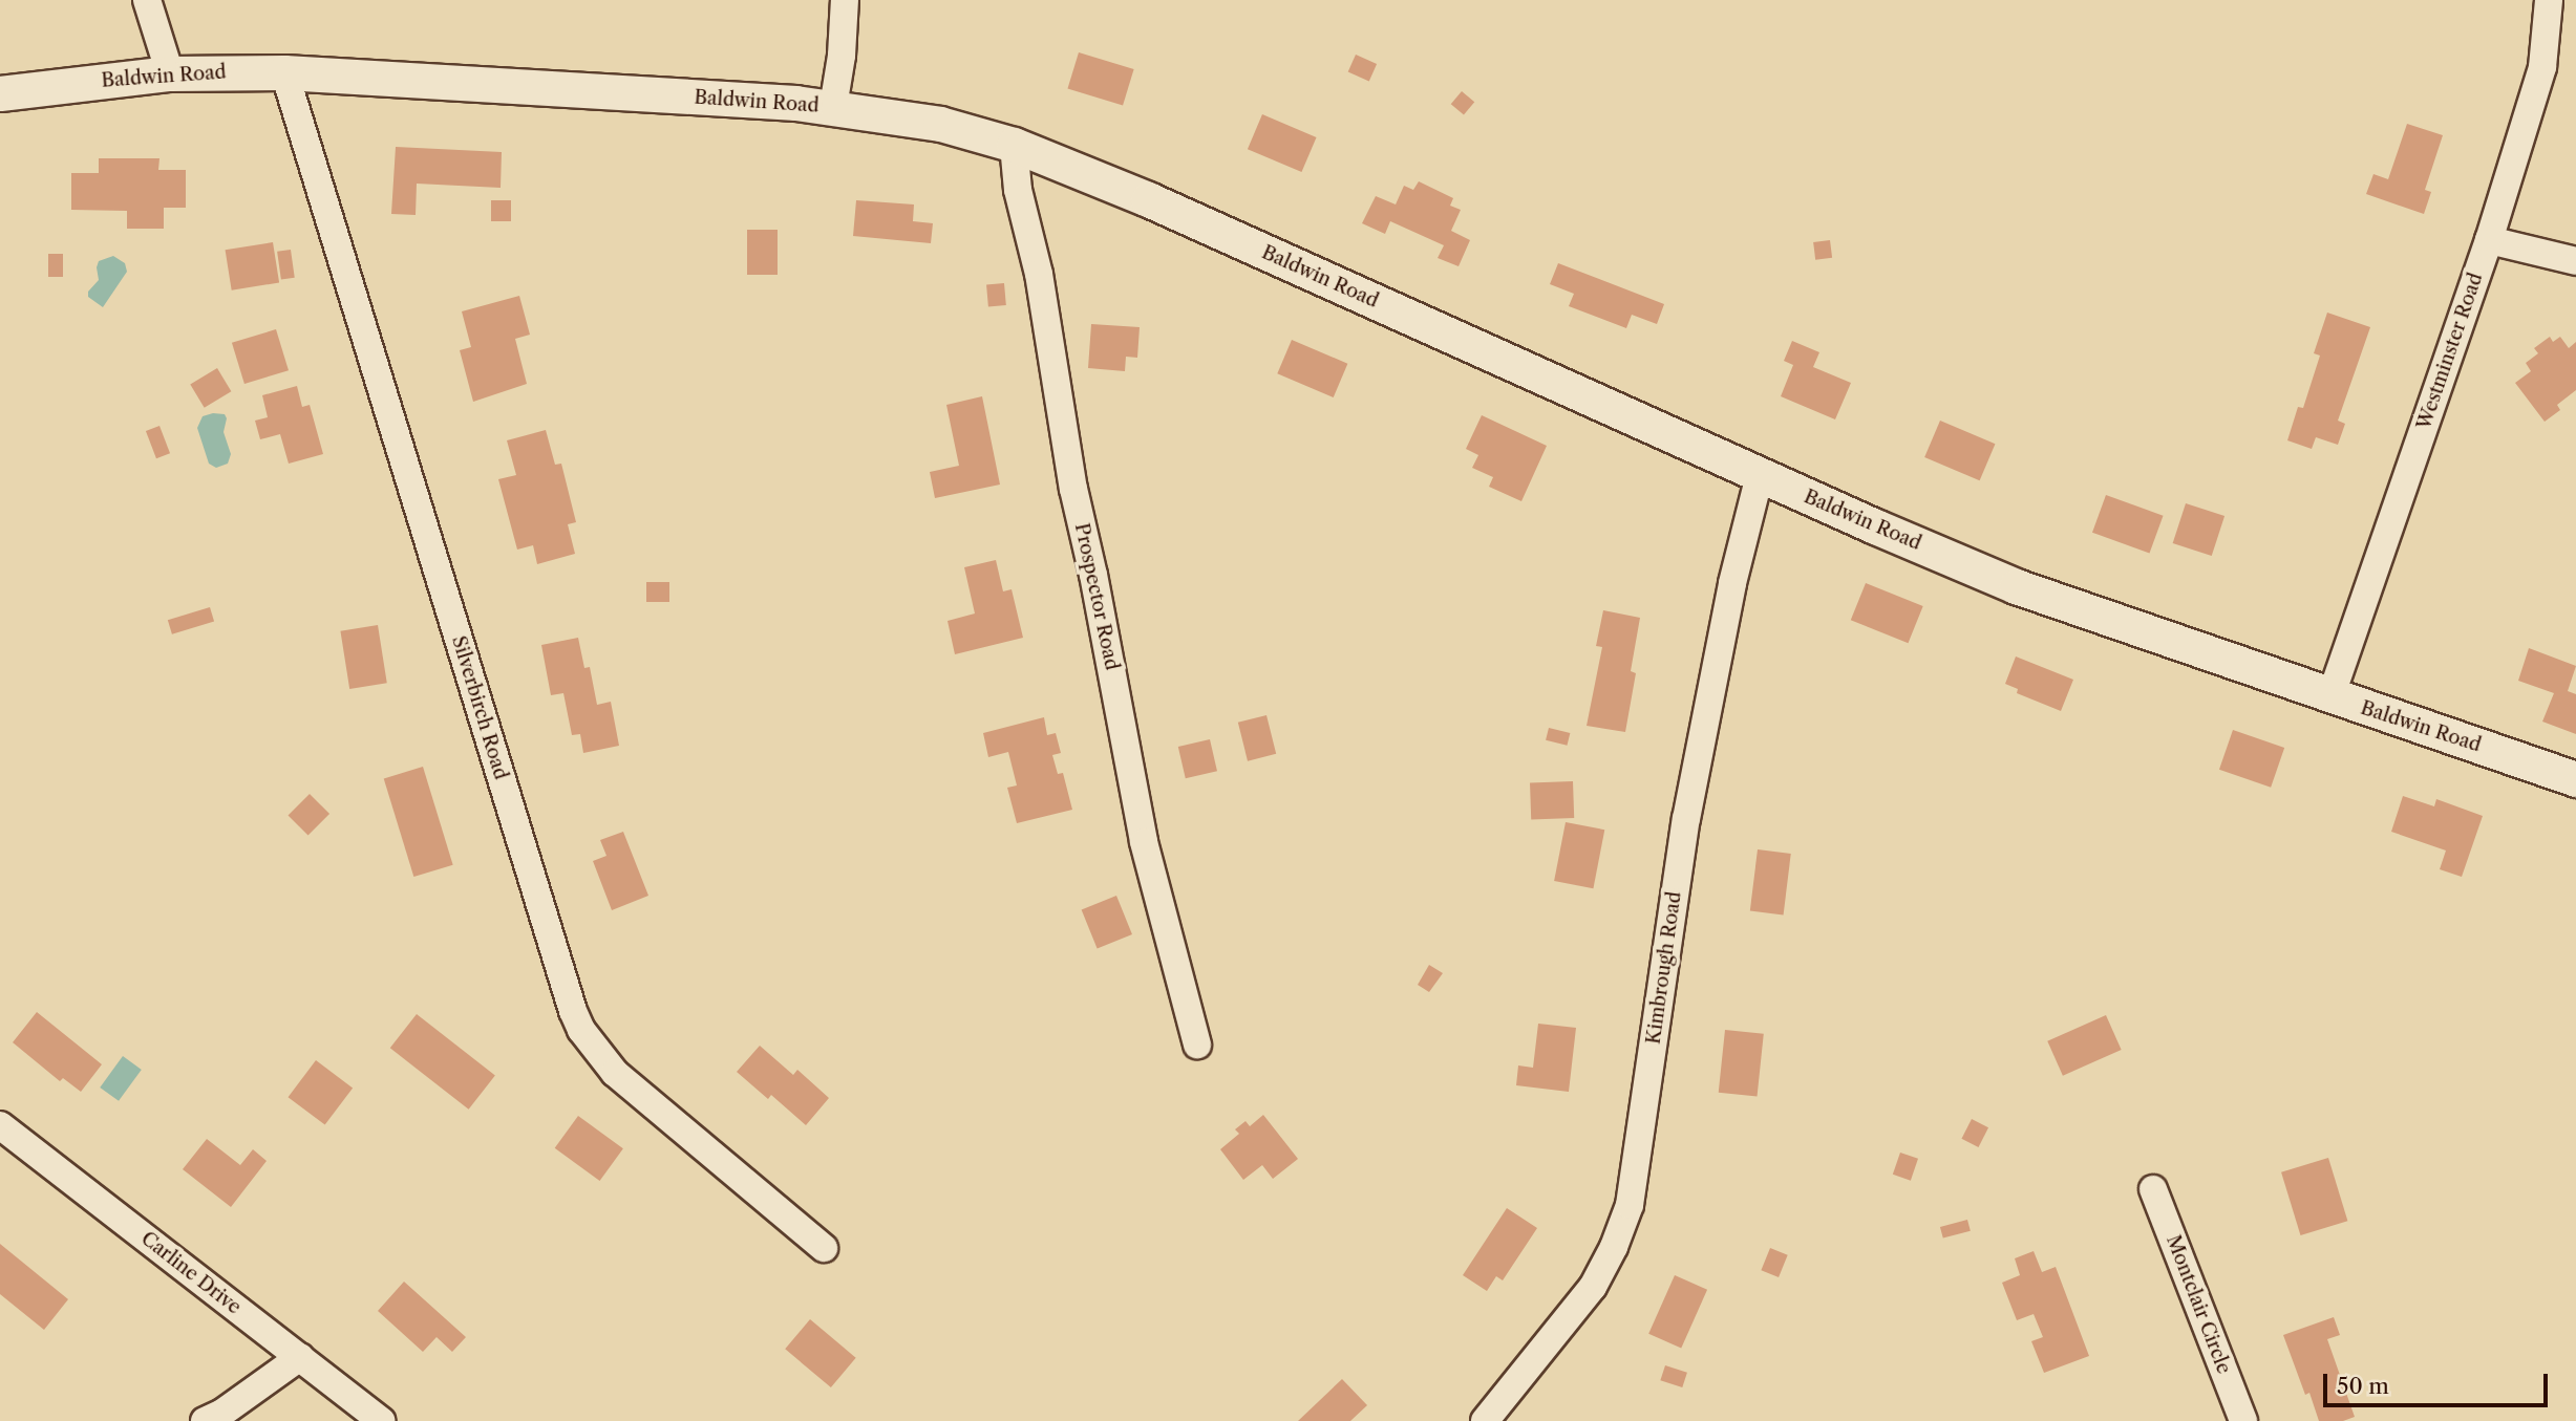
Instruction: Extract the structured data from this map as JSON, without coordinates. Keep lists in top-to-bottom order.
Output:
{
  "streets": {
    "street": [
      "Baldwin Road",
      "Westminster Road",
      "Prospector Road",
      "Silverbirch Road",
      "Kimbrough Road",
      "Carline Drive",
      "Montclair Circle"
    ]
  },
  "crossings": [
    ["Baldwin Road", "Westminster Road"],
    ["Baldwin Road", "Prospector Road"],
    ["Baldwin Road", "Silverbirch Road"],
    ["Baldwin Road", "Kimbrough Road"]
  ],
  "scale_bar": "50 m"
}
